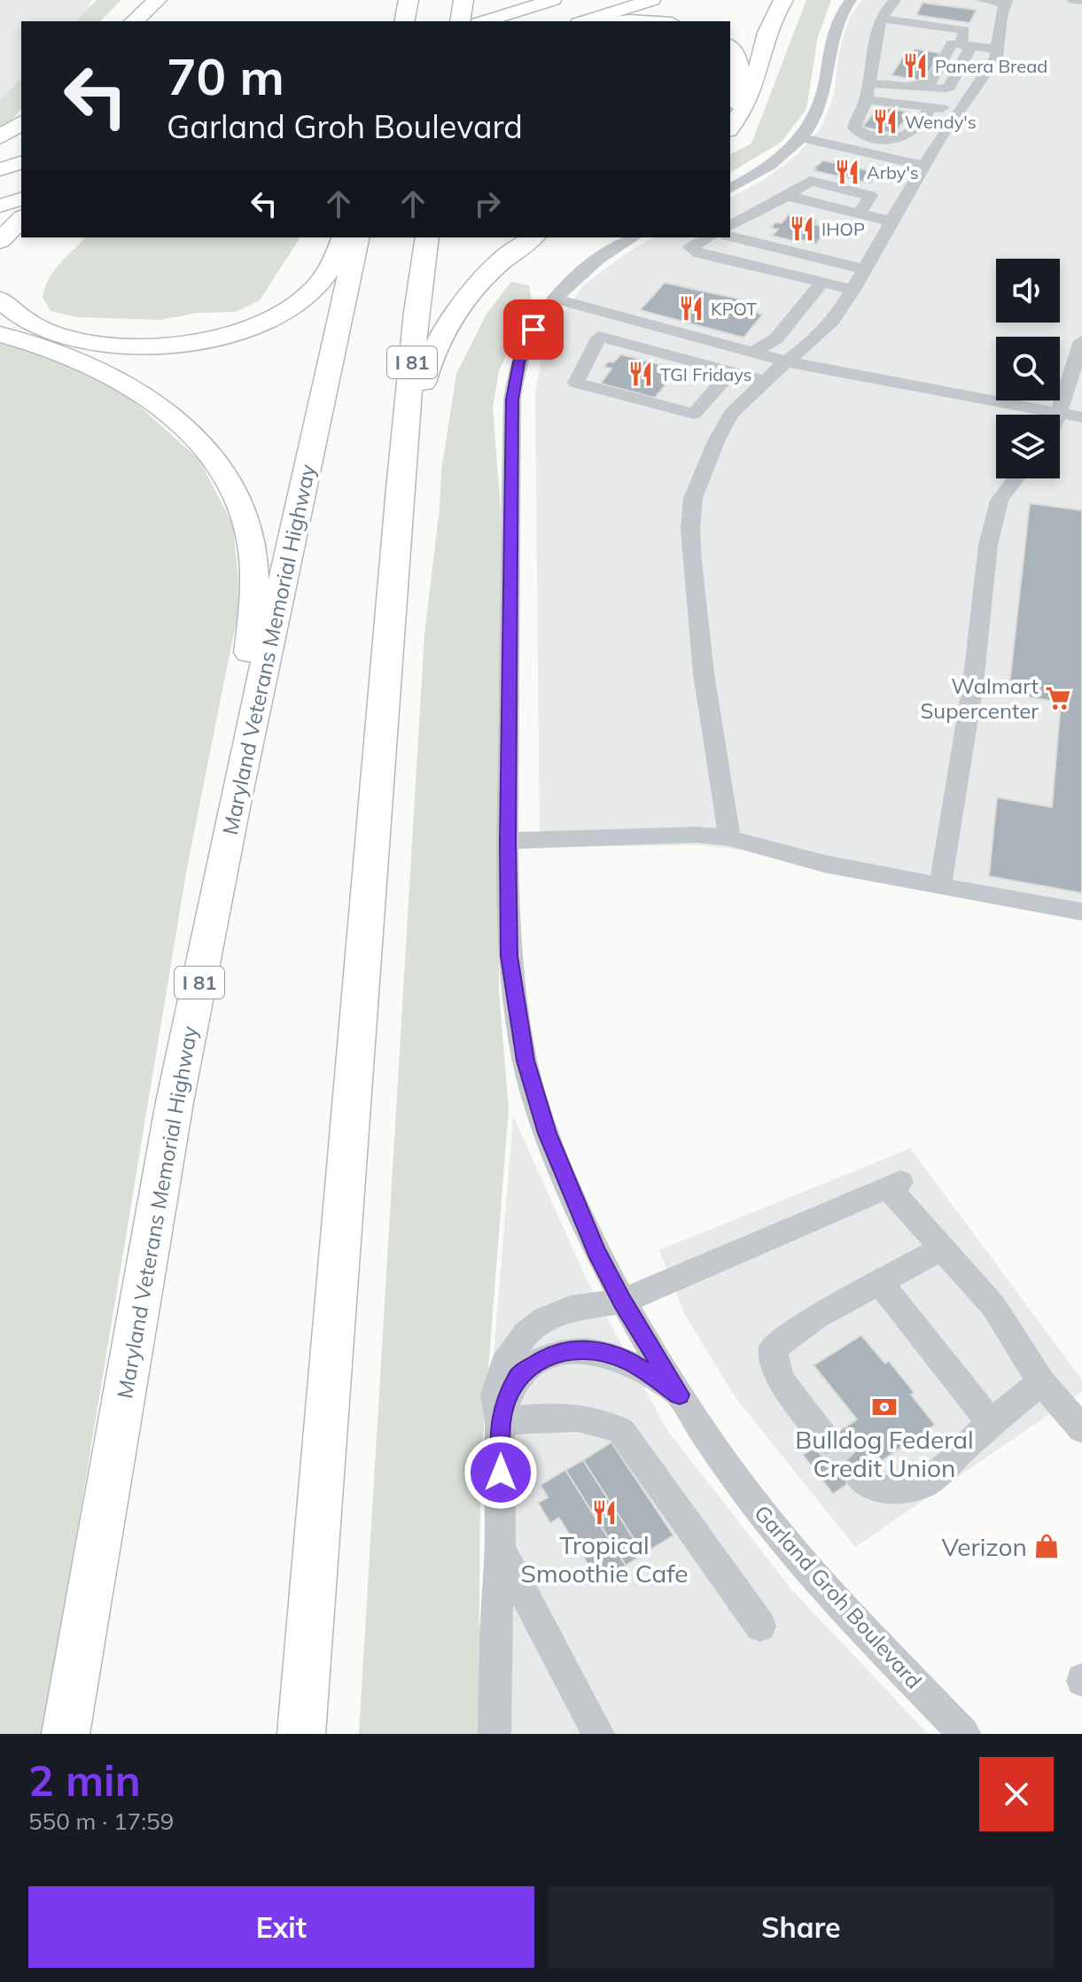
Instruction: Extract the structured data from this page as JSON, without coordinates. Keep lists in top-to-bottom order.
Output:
{
  "streets": {
    "highway": ["I 81", "Maryland Veterans Memorial Highway"],
    "street": ["Garland Groh Boulevard"]
  },
  "places": {
    "restaurant": [
      "Panera Bread",
      "Wendy's",
      "Arby's",
      "IHOP",
      "KPOT",
      "TGI Fridays",
      "Tropical Smoothie Cafe"
    ],
    "supermarket": ["Walmart Supercenter"],
    "bank": ["Bulldog Federal Credit Union"],
    "shop": ["Verizon"]
  },
  "page": {
    "turn": ["70 m", "Garland Groh Boulevard"],
    "heading": ["2 min", "550 m · 17:59"],
    "buttons": ["Exit", "Share"]
  }
}
